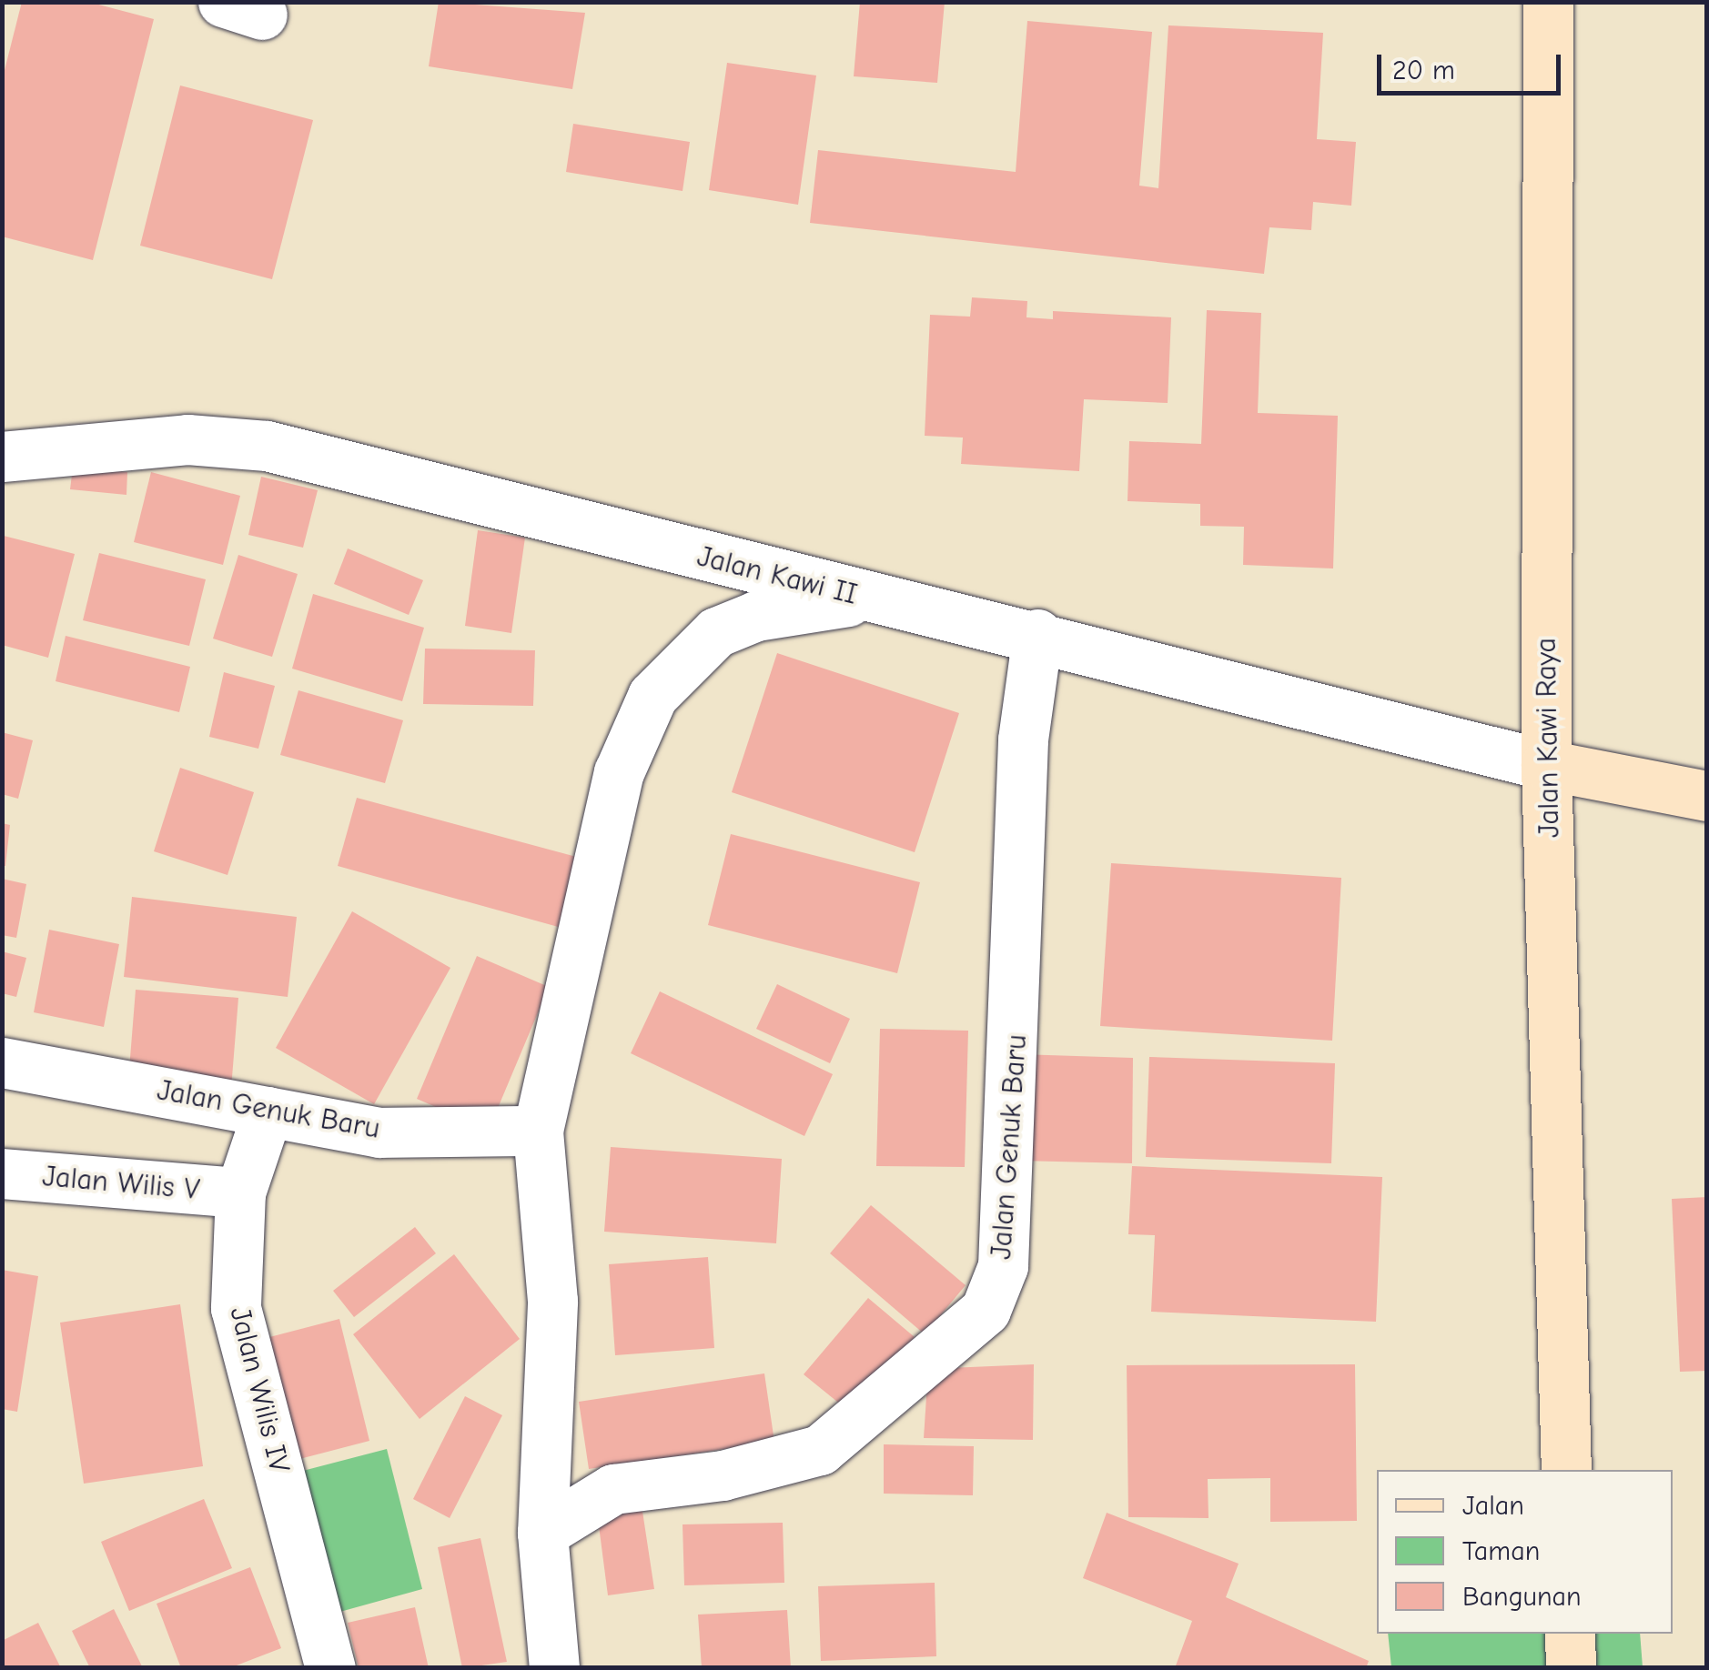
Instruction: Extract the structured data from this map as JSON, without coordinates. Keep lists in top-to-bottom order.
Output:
{
  "streets": {
    "main road": ["Jalan Kawi Raya"],
    "street": [
      "Jalan Kawi II",
      "Jalan Genuk Baru",
      "Jalan Wilis V",
      "Jalan Wilis IV"
    ]
  },
  "crossings": [
    ["Jalan Kawi II", "Jalan Kawi Raya"],
    ["Jalan Kawi II", "Jalan Genuk Baru"],
    ["Jalan Genuk Baru", "Jalan Wilis IV"],
    ["Jalan Wilis V", "Jalan Wilis IV"]
  ],
  "legend": ["Jalan", "Taman", "Bangunan"],
  "scale_bar": "20 m"
}
